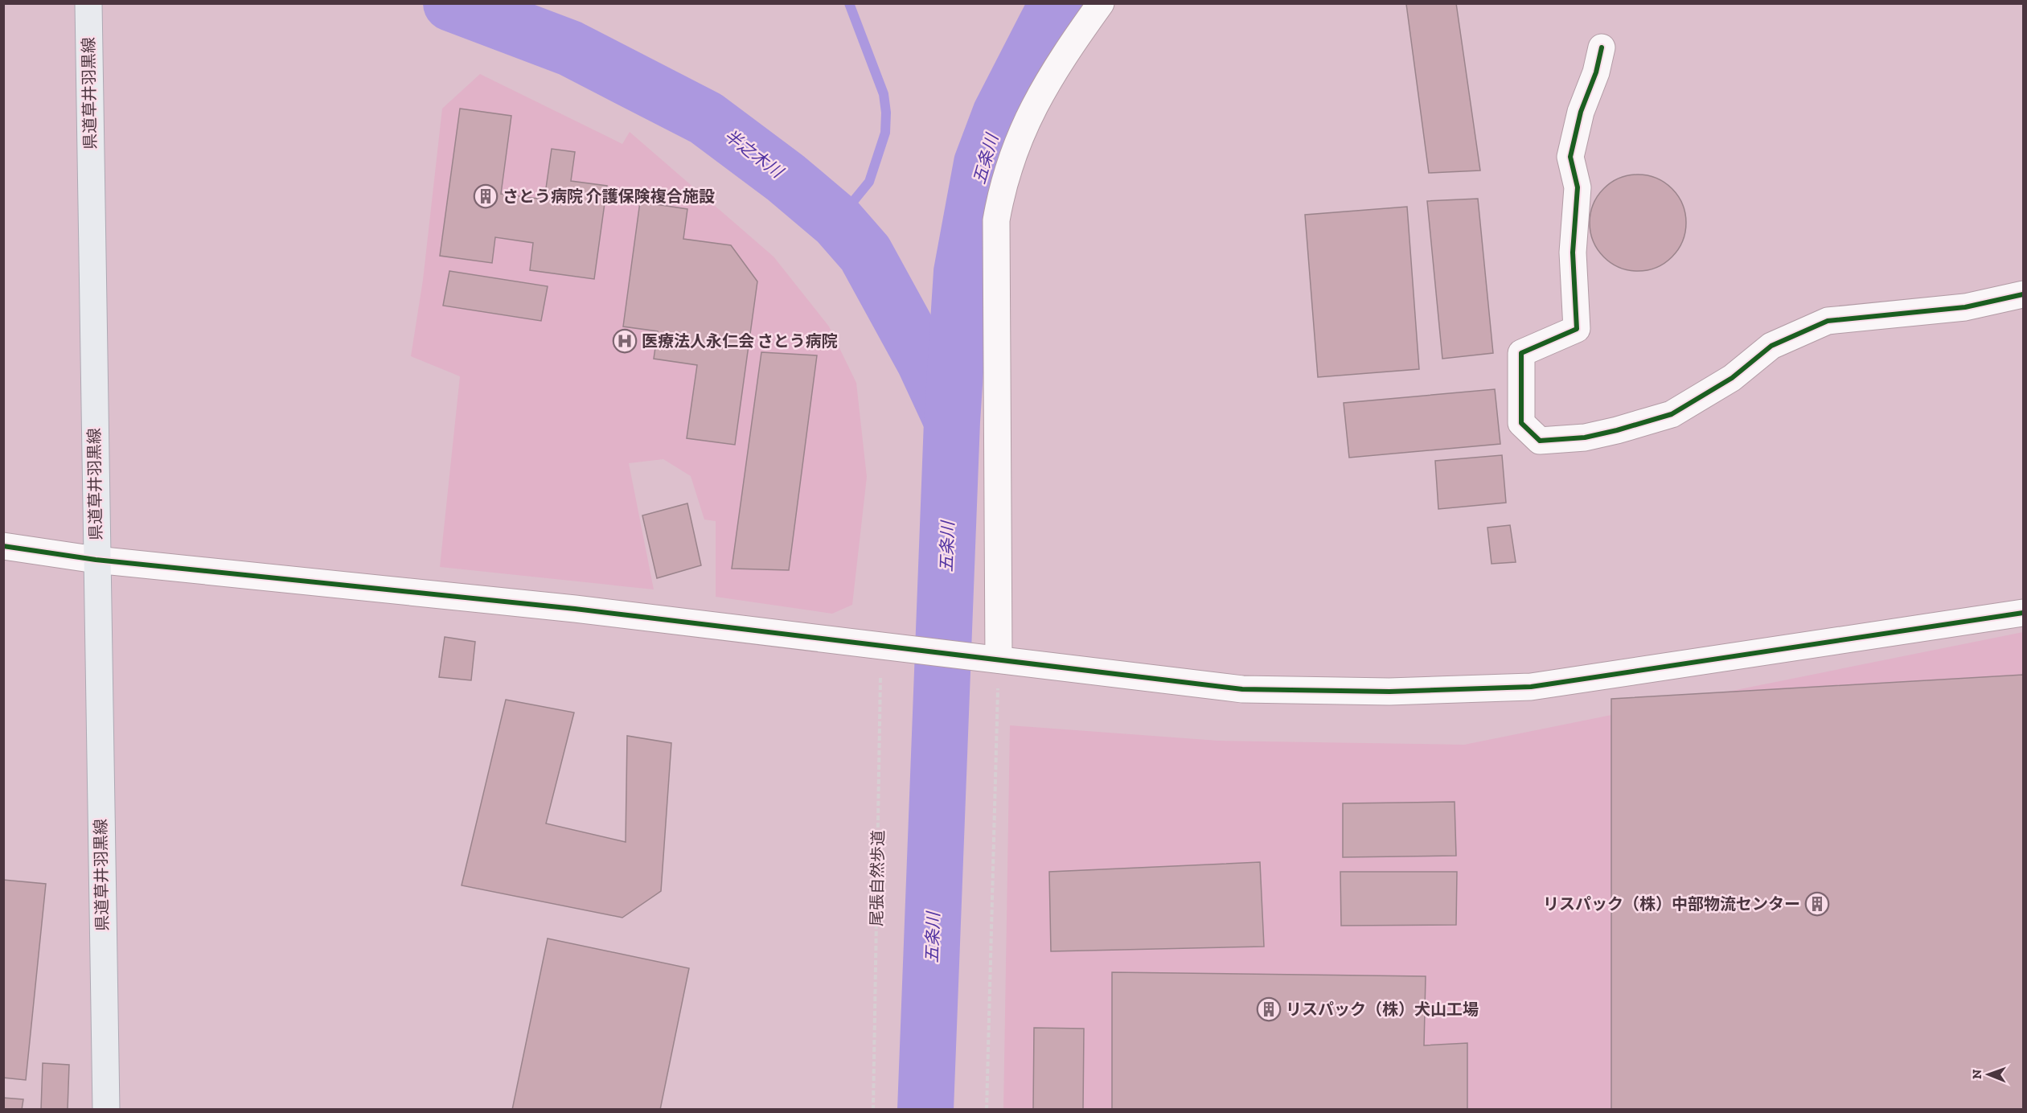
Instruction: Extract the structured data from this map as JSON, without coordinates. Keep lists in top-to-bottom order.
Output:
{
  "streets": {
    "main road": ["県道草井羽黒線"],
    "path": ["尾張自然歩道"]
  },
  "water": ["半之木川", "五条川"],
  "places": {
    "building": ["さとう病院 介護保険複合施設", "リスパック（株）中部物流センター", "リスパック（株）犬山工場"],
    "hospital": ["医療法人永仁会 さとう病院"]
  },
  "north": "left"
}
